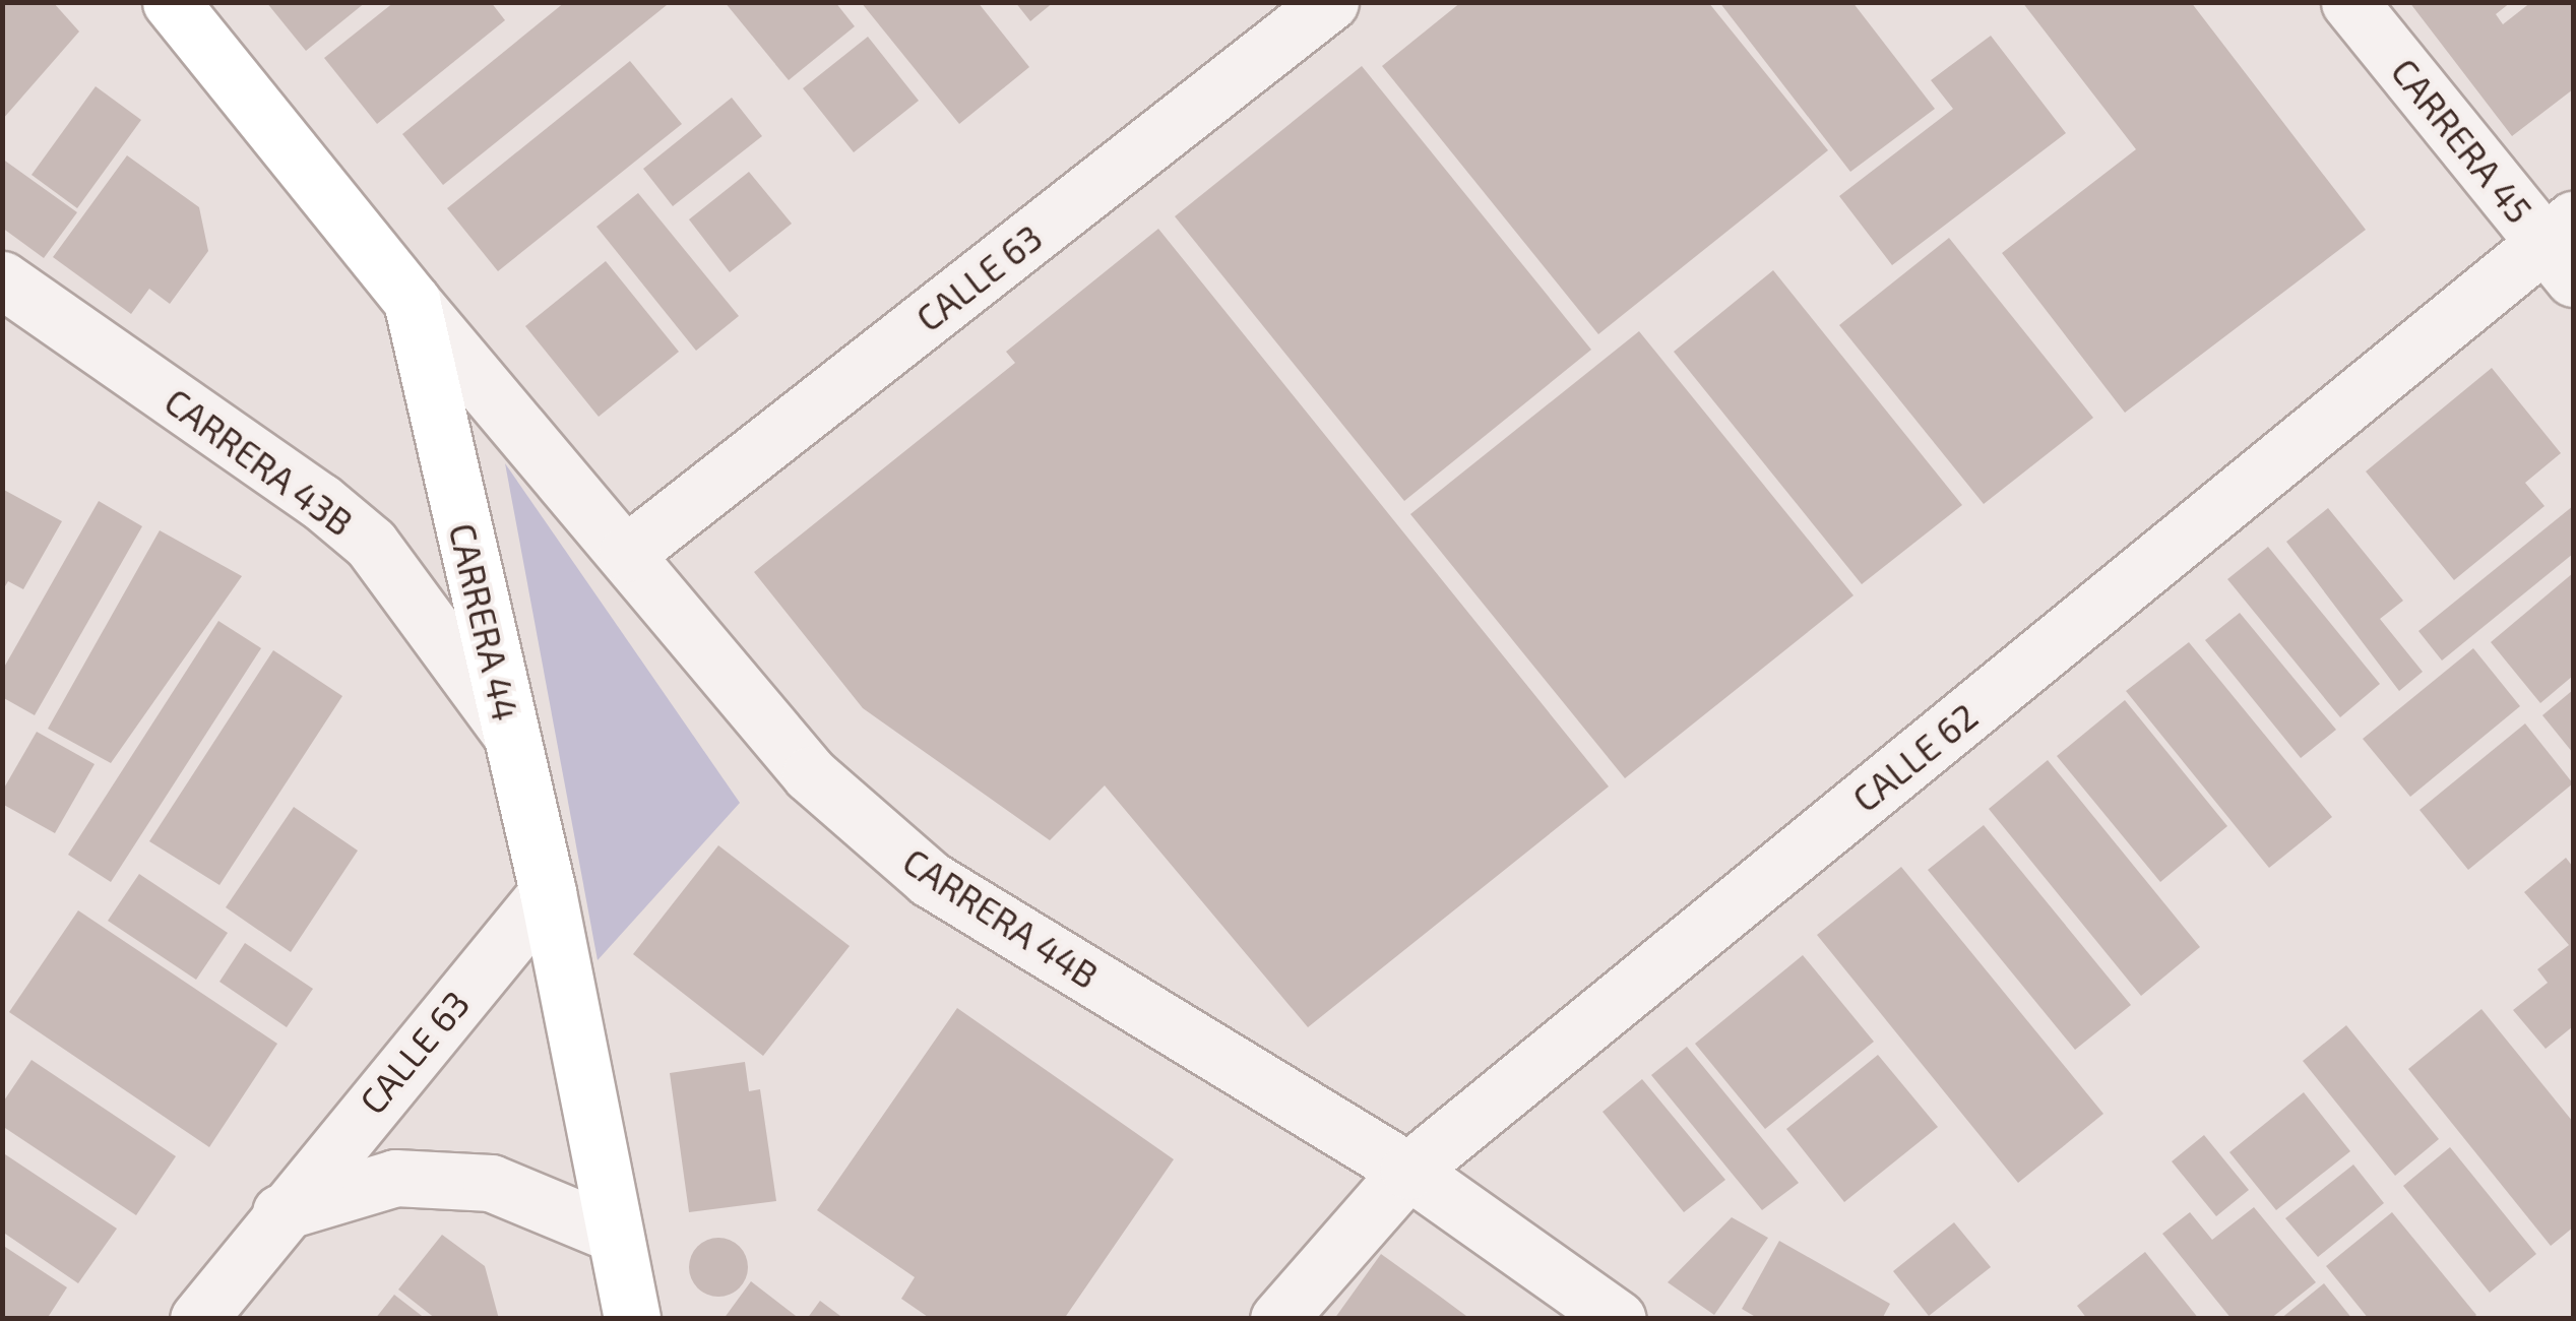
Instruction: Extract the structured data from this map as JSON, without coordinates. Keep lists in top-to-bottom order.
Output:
{
  "streets": {
    "street": [
      "CARRERA 45",
      "CALLE 63",
      "CARRERA 43B",
      "CARRERA 44",
      "CALLE 62",
      "CARRERA 44B"
    ]
  },
  "crossings": [
    ["CARRERA 45", "CALLE 62"],
    ["CALLE 63", "CARRERA 44"],
    ["CALLE 63", "CARRERA 44B"],
    ["CARRERA 43B", "CARRERA 44"],
    ["CARRERA 44", "CARRERA 44B"],
    ["CALLE 62", "CARRERA 44B"]
  ]
}
